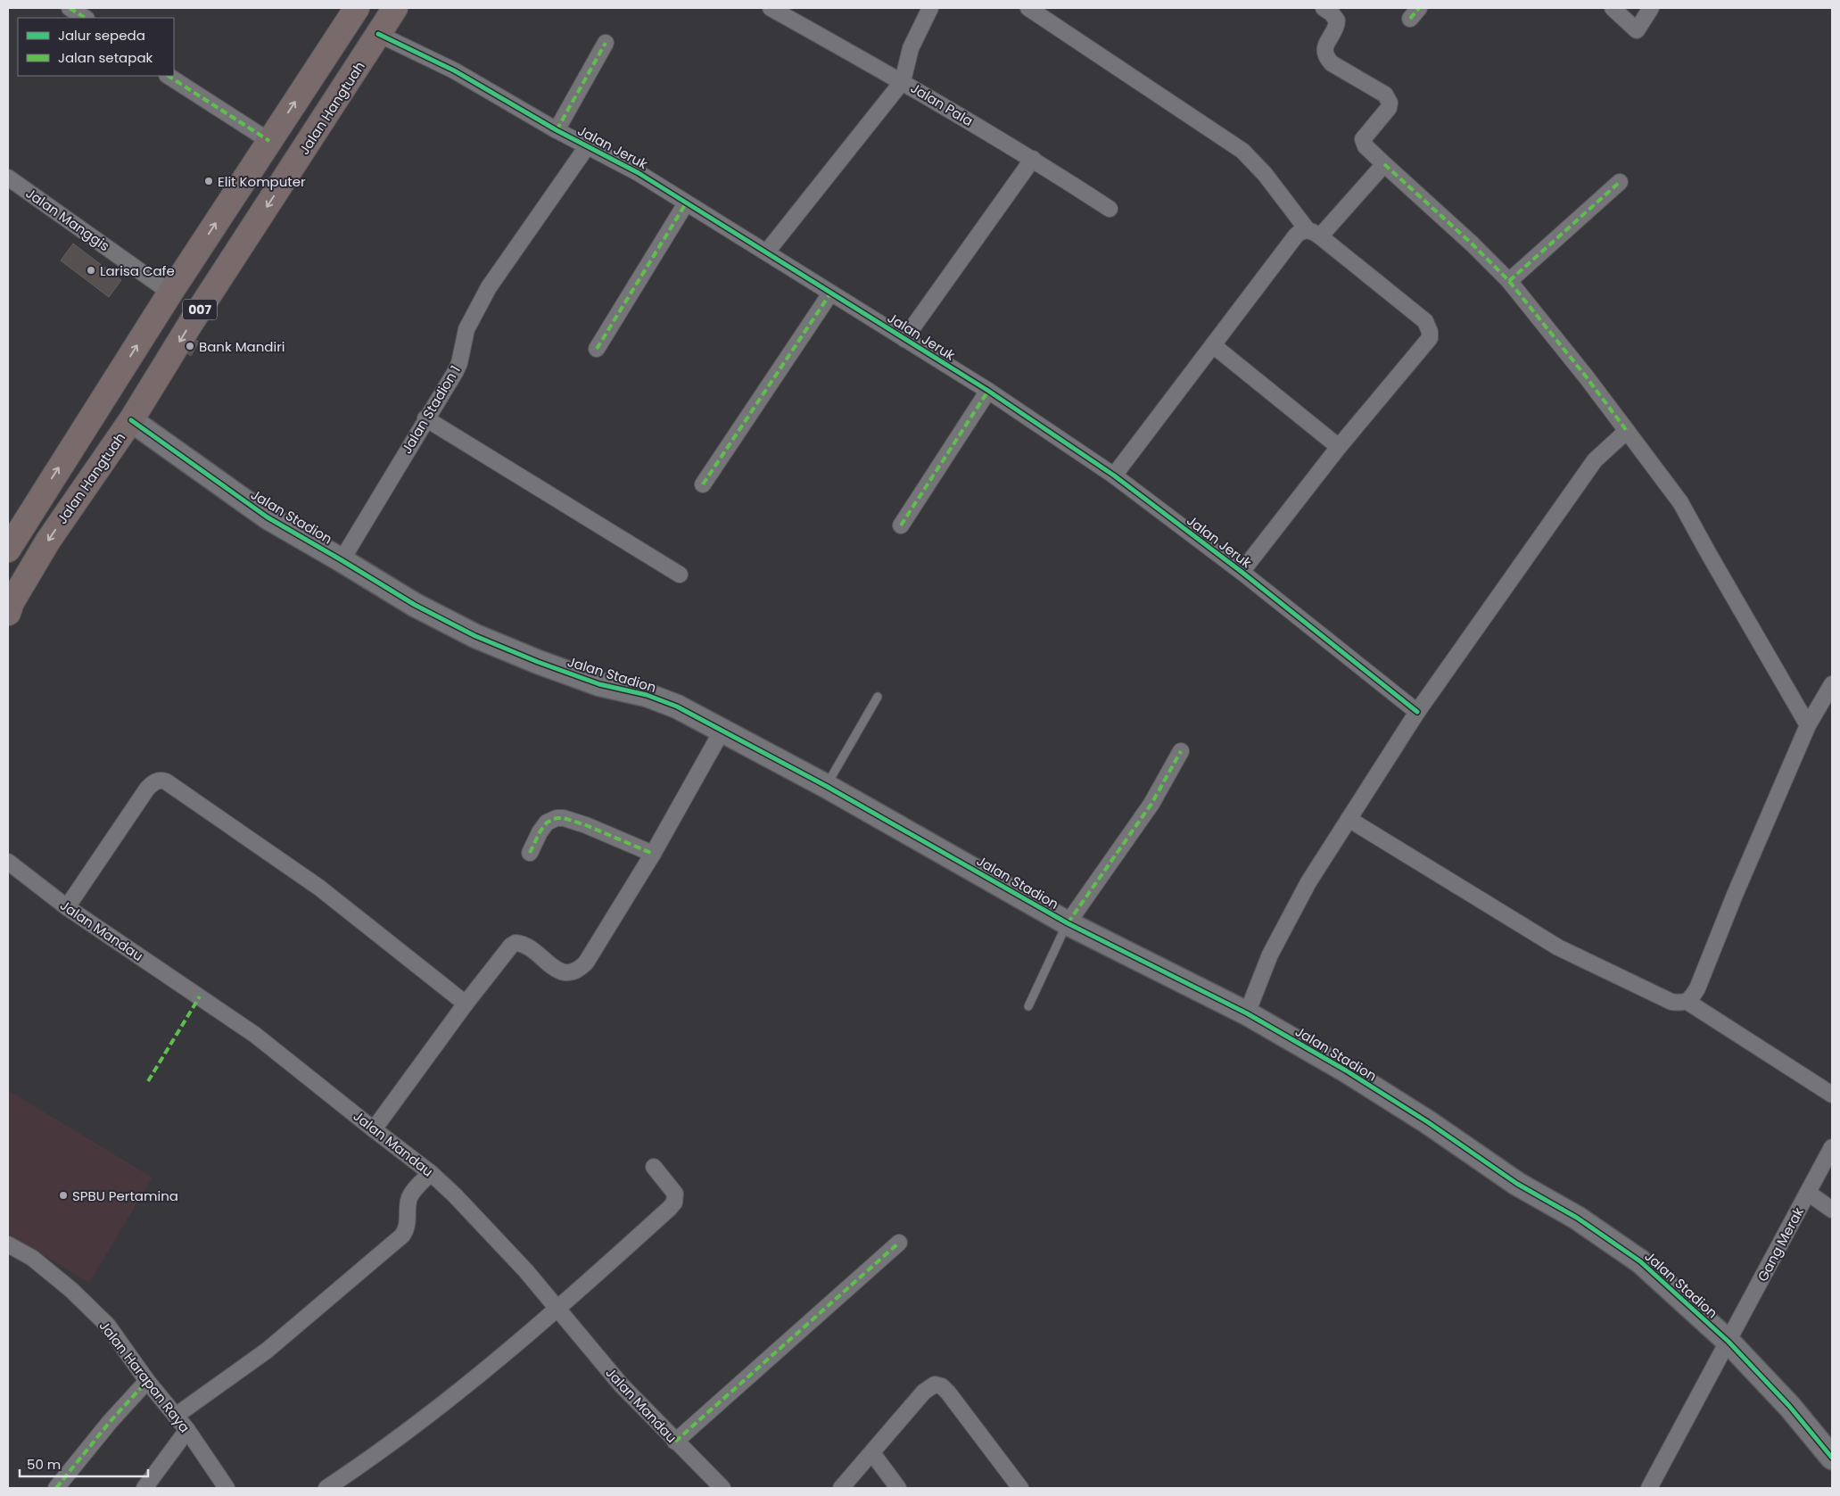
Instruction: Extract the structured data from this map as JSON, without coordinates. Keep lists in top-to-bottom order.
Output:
{
  "streets": {
    "highway": ["Jalan Hangtuah", "007"],
    "street": [
      "Jalan Pala",
      "Jalan Jeruk",
      "Jalan Manggis",
      "Jalan Stadion 1",
      "Jalan Stadion",
      "Jalan Mandau",
      "Gang Merak",
      "Jalan Harapan Raya"
    ]
  },
  "crossings": [
    ["Jalan Hangtuah", "Jalan Jeruk"],
    ["Jalan Hangtuah", "Jalan Stadion"],
    ["Jalan Jeruk", "Jalan Stadion 1"],
    ["Jalan Manggis", "007"],
    ["Jalan Stadion 1", "Jalan Stadion"],
    ["Jalan Stadion", "Gang Merak"]
  ],
  "places": [
    "Elit Komputer",
    "Larisa Cafe",
    "Bank Mandiri",
    "SPBU Pertamina"
  ],
  "legend": ["Jalur sepeda", "Jalan setapak"],
  "scale_bar": "50 m"
}
